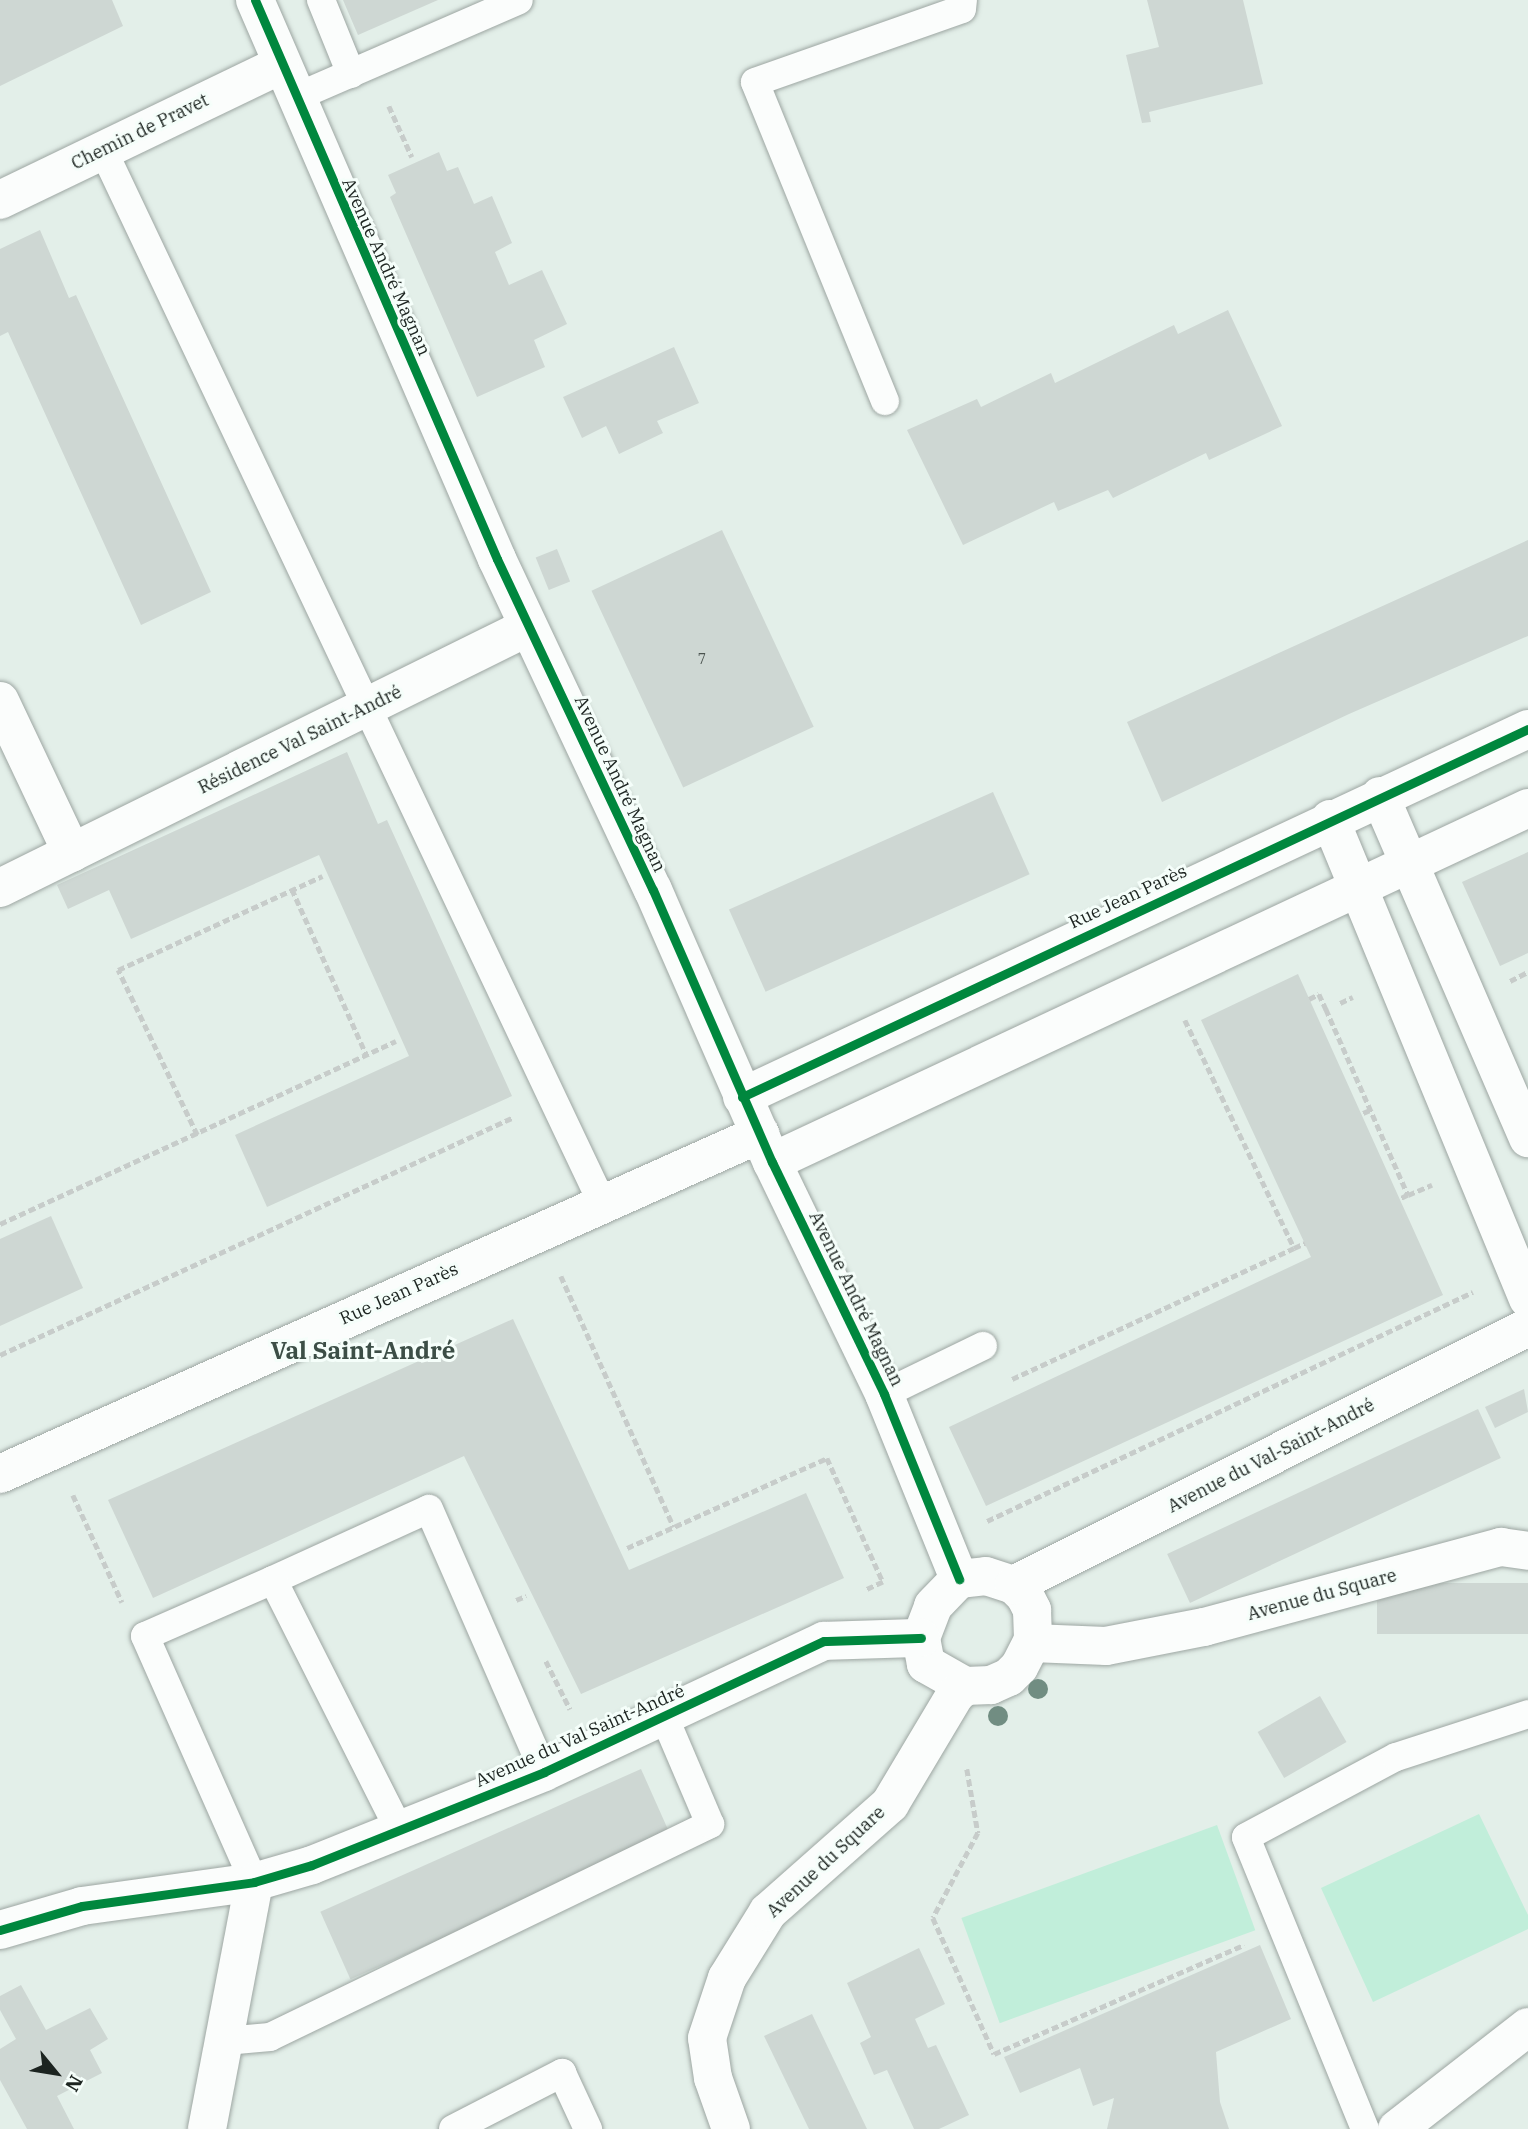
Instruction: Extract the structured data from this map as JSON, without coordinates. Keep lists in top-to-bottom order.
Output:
{
  "streets": {
    "street": [
      "Chemin de Pravet",
      "Avenue André Magnan",
      "Résidence Val Saint-André",
      "Rue Jean Parès",
      "Avenue du Val-Saint-André",
      "Avenue du Square",
      "Avenue du Val Saint-André"
    ]
  },
  "crossings": [
    ["Chemin de Pravet", "Avenue André Magnan"],
    ["Avenue André Magnan", "Résidence Val Saint-André"],
    ["Avenue André Magnan", "Rue Jean Parès"],
    ["Avenue André Magnan", "Avenue du Val-Saint-André"],
    ["Avenue André Magnan", "Avenue du Square"],
    ["Avenue André Magnan", "Avenue du Val Saint-André"],
    ["Avenue du Val-Saint-André", "Avenue du Square"],
    ["Avenue du Val-Saint-André", "Avenue du Val Saint-André"],
    ["Avenue du Square", "Avenue du Val Saint-André"]
  ],
  "districts": ["Val Saint-André"],
  "house_numbers": ["7"],
  "north": "bottom right"
}
